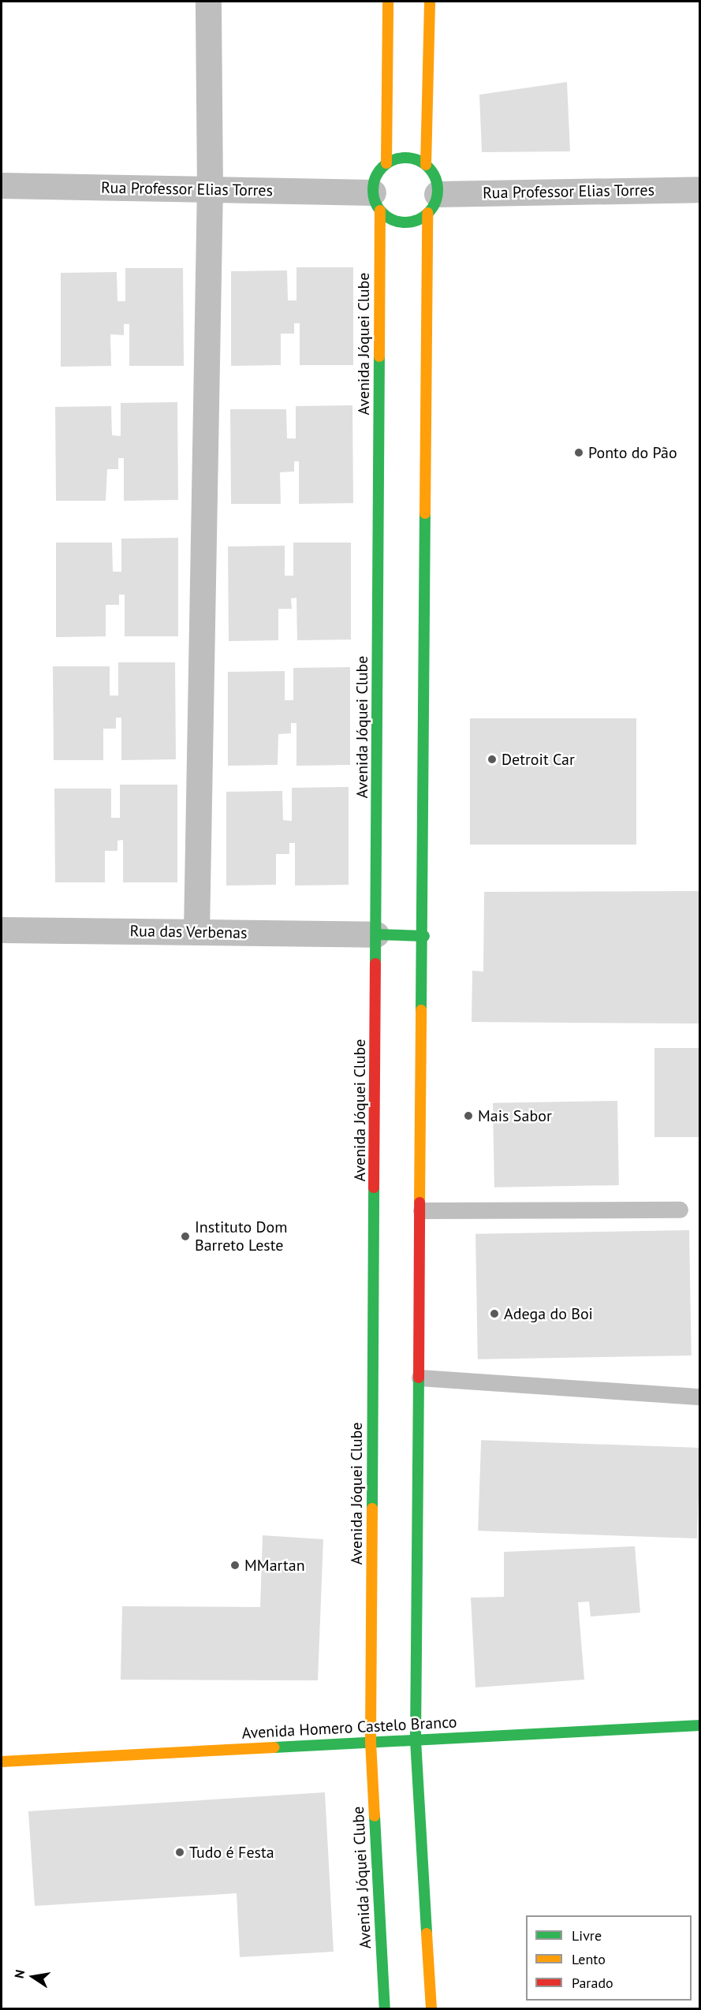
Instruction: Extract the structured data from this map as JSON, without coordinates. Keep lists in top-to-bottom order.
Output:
{
  "streets": {
    "main road": ["Avenida Jóquei Clube", "Avenida Homero Castelo Branco"],
    "street": ["Rua Professor Elias Torres", "Rua das Verbenas"]
  },
  "crossings": [
    ["Rua Professor Elias Torres", "Avenida Jóquei Clube"],
    ["Avenida Jóquei Clube", "Rua das Verbenas"],
    ["Avenida Jóquei Clube", "Avenida Homero Castelo Branco"]
  ],
  "places": [
    "Ponto do Pão",
    "Detroit Car",
    "Mais Sabor",
    "Instituto Dom Barreto Leste",
    "Adega do Boi",
    "MMartan",
    "Tudo é Festa"
  ],
  "legend": ["Livre", "Lento", "Parado"],
  "north": "left"
}
